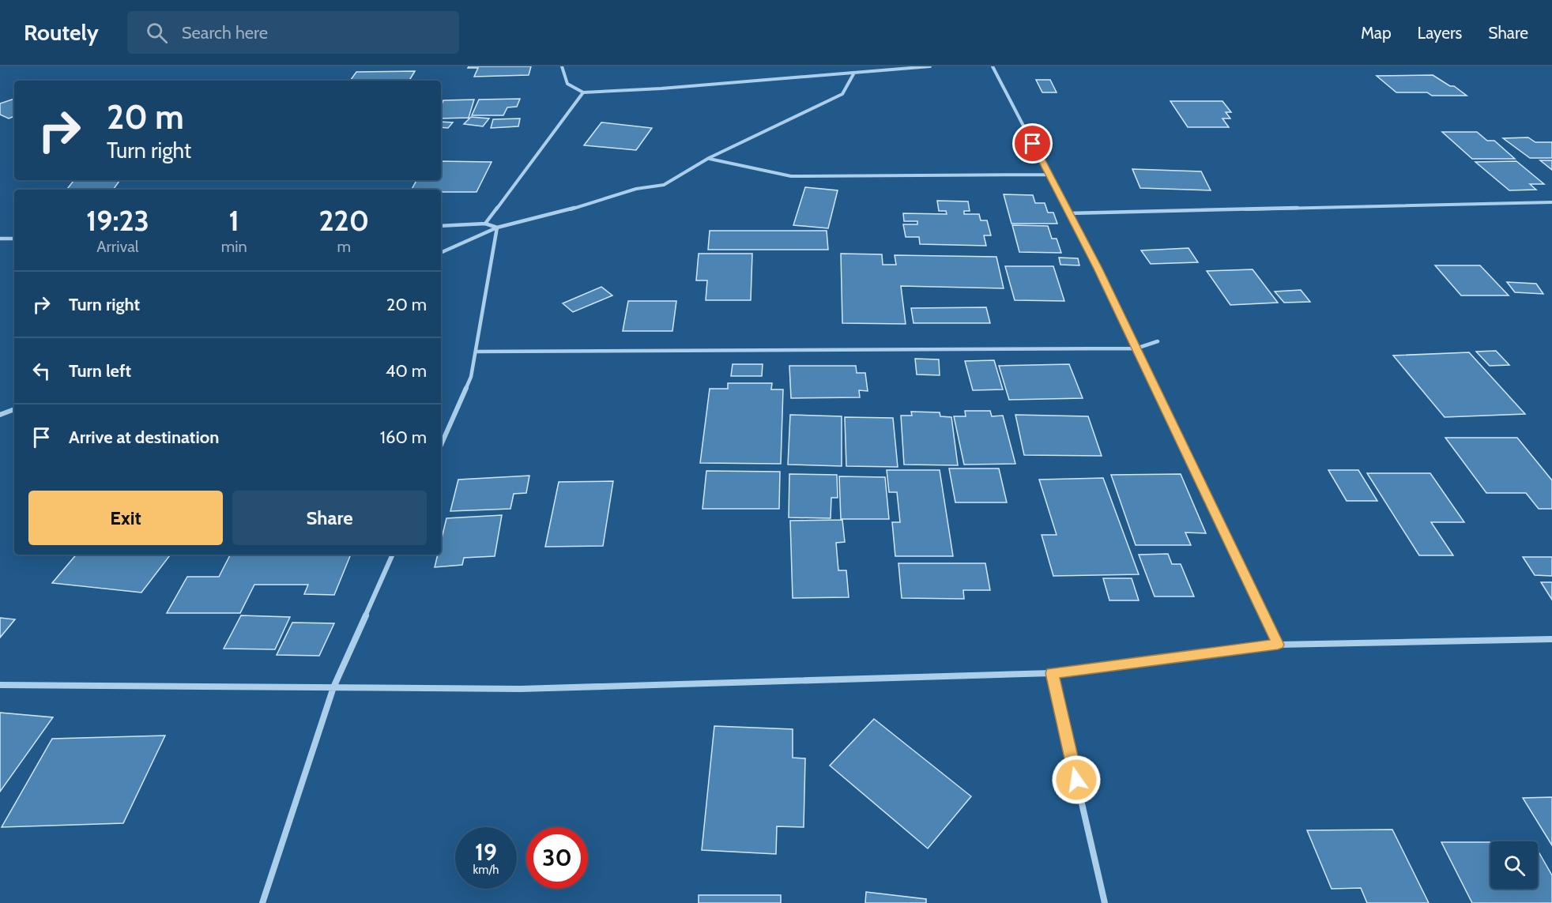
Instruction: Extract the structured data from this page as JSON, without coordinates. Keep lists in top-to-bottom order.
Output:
{
  "page": {
    "header": "Routely",
    "search": "Search here",
    "nav": ["Map", "Layers", "Share"],
    "turn": ["20 m", "Turn right"],
    "eta": [
      "19:23",
      "Arrival",
      "1",
      "min",
      "220",
      "m"
    ],
    "list": [
      {
        "name": "Turn right",
        "value": "20 m"
      },
      {
        "name": "Turn left",
        "value": "40 m"
      },
      {
        "name": "Arrive at destination",
        "value": "160 m"
      }
    ],
    "buttons": ["Exit", "Share"],
    "speed": "19 km/h",
    "limit": "30"
  }
}
